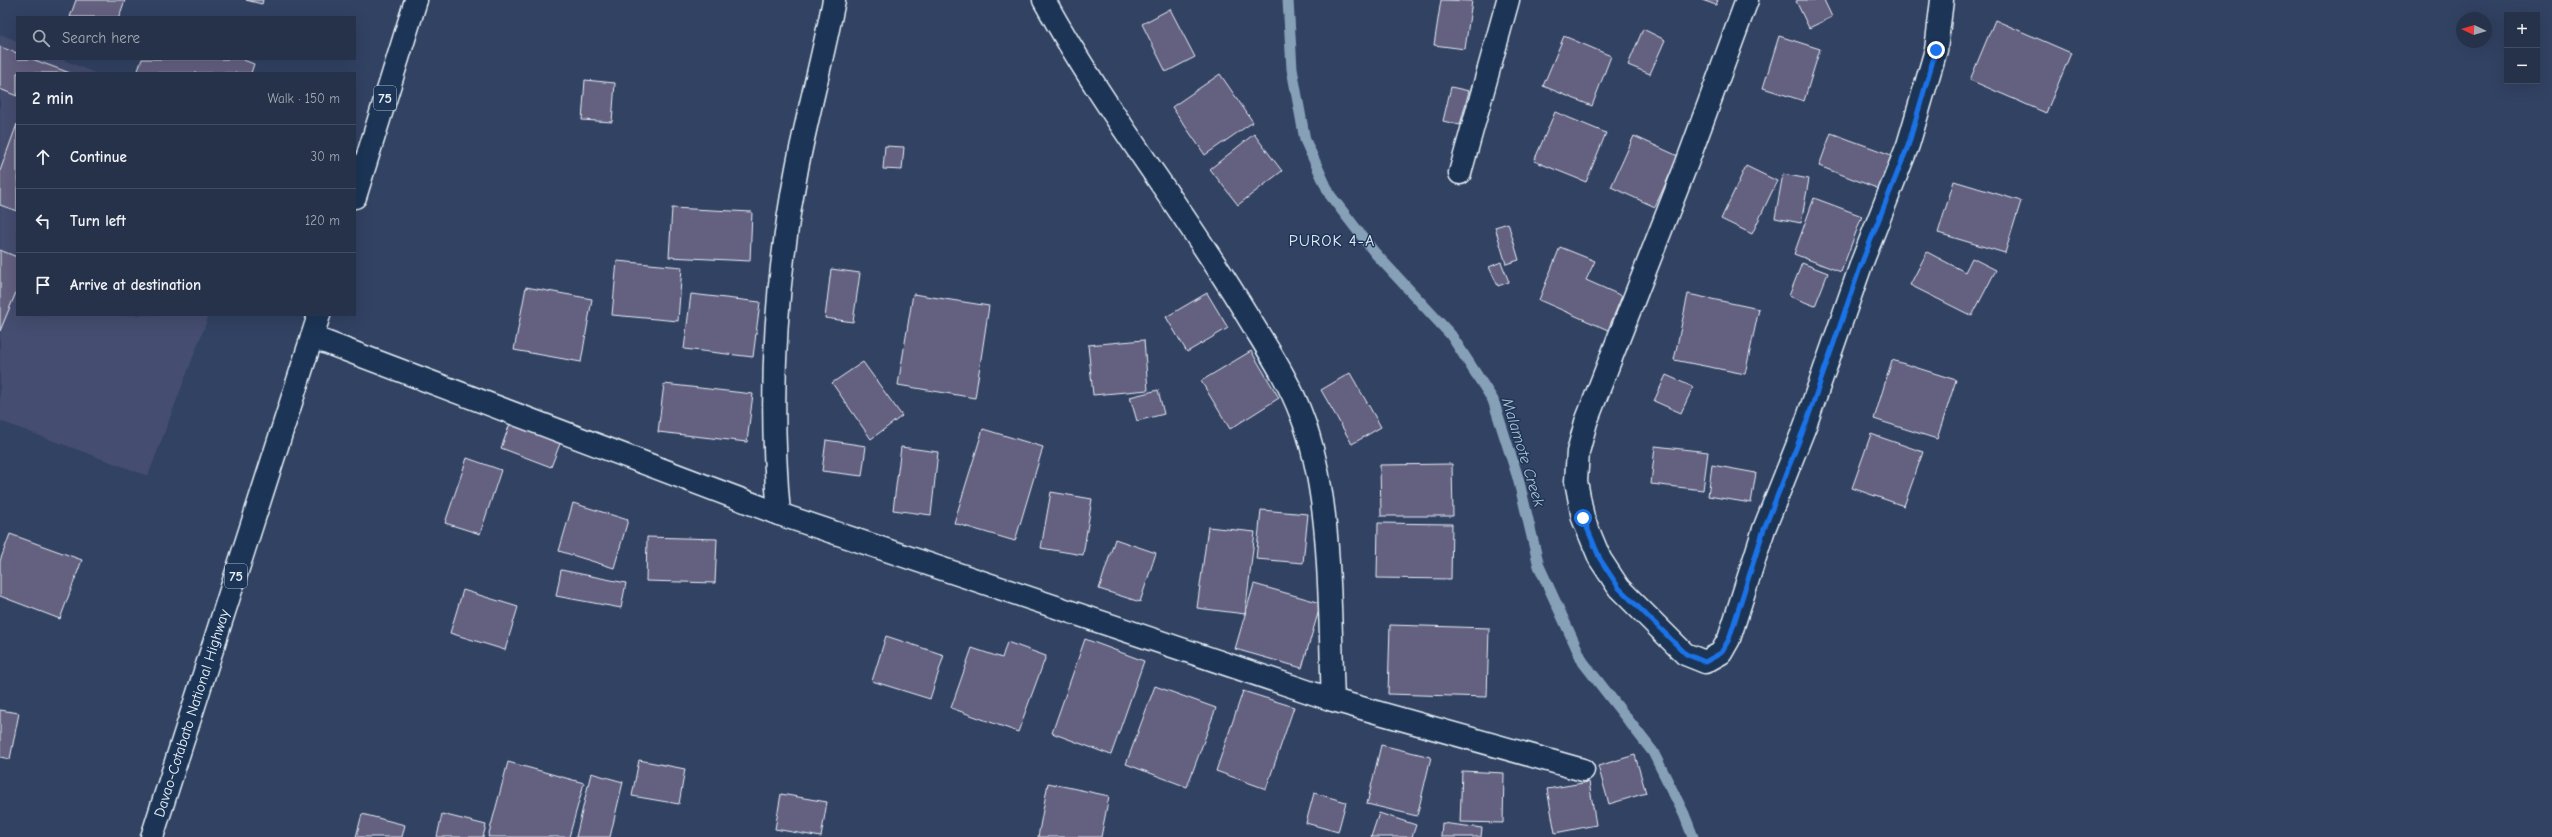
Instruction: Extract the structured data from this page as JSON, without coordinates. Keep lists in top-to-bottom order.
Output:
{
  "streets": {
    "main road": ["75", "Davao-Cotabato National Highway"]
  },
  "districts": ["PUROK 4-A"],
  "water": ["Malamote Creek"],
  "north": "left",
  "page": {
    "map_buttons": ["+", "−"],
    "search": "Search here",
    "heading": ["2 min", "Walk · 150 m"],
    "list": [
      ["Continue", "30 m"],
      ["Turn left", "120 m"],
      "Arrive at destination"
    ]
  }
}
